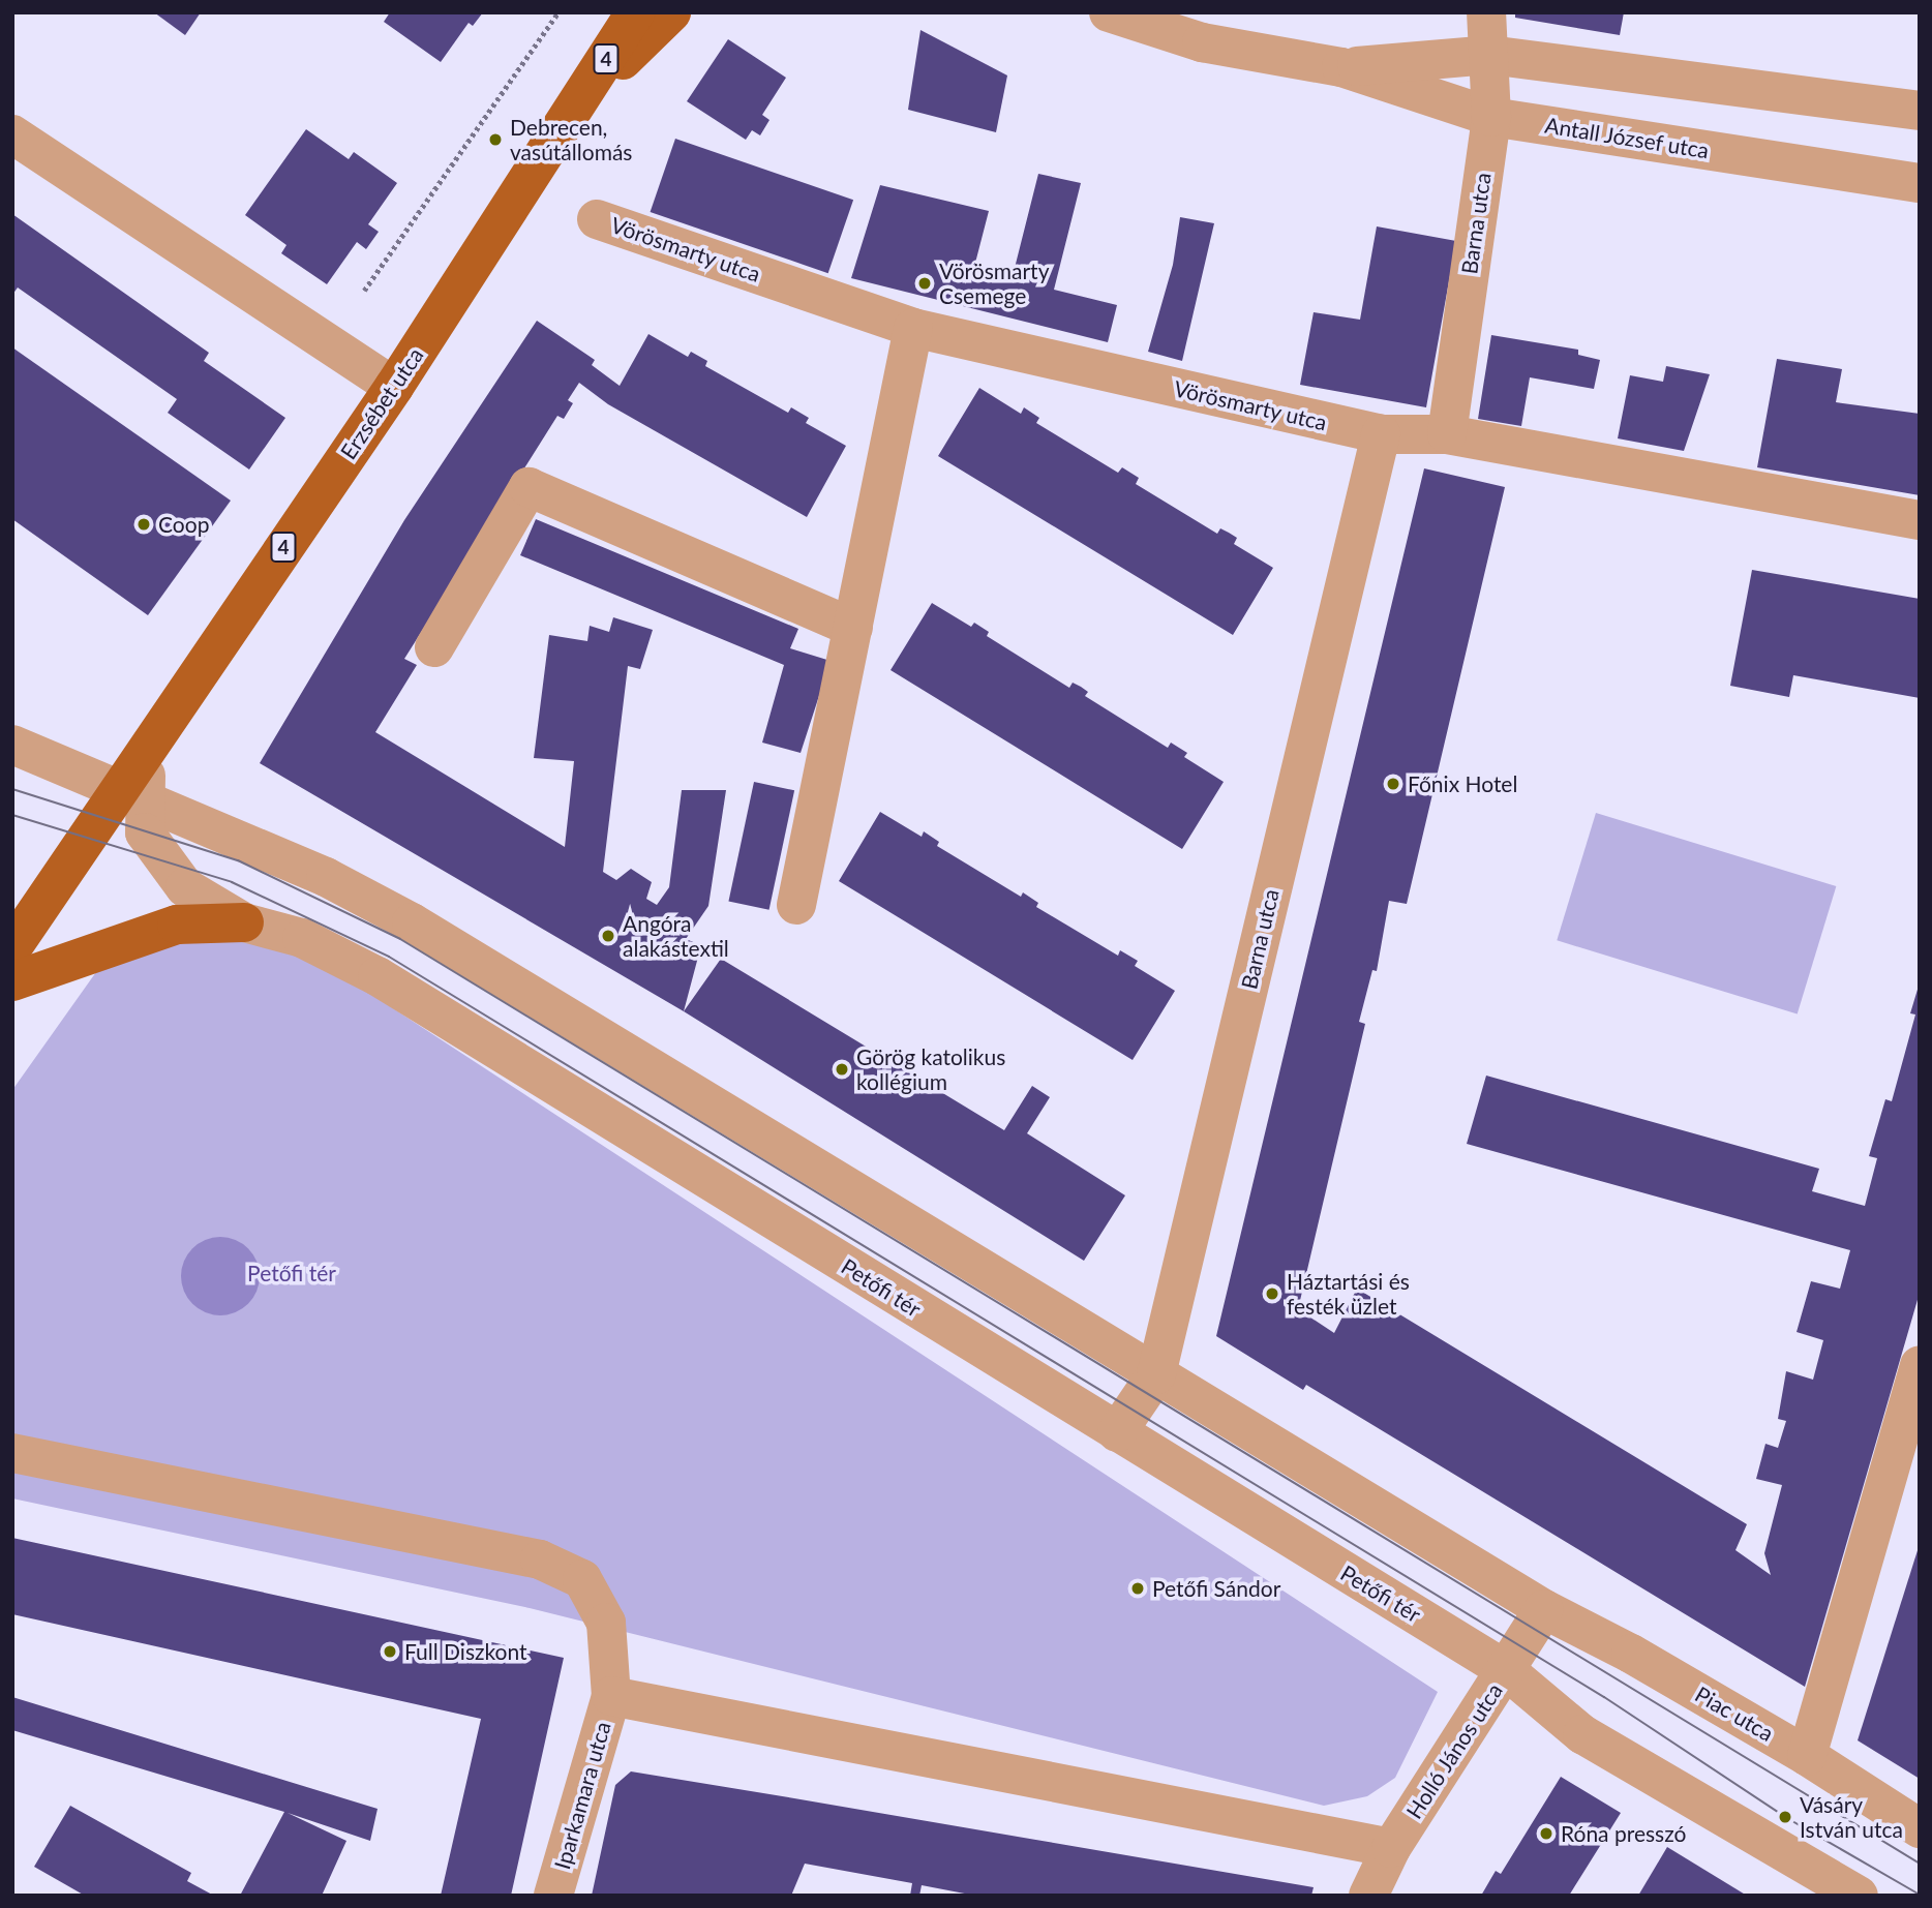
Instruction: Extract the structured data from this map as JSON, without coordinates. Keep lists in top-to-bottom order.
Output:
{
  "streets": {
    "main road": ["4", "Erzsébet utca"],
    "street": [
      "Antall József utca",
      "Barna utca",
      "Vörösmarty utca",
      "Petőfi tér",
      "Piac utca",
      "Holló János utca",
      "Iparkamara utca"
    ]
  },
  "crossings": [
    ["4", "Erzsébet utca"],
    ["4", "Petőfi tér"],
    ["Antall József utca", "Barna utca"],
    ["Barna utca", "Vörösmarty utca"],
    ["Barna utca", "Petőfi tér"],
    ["Erzsébet utca", "Petőfi tér"],
    ["Petőfi tér", "Holló János utca"],
    ["Piac utca", "Holló János utca"]
  ],
  "parks": ["Petőfi tér"],
  "places": [
    "Debrecen, vasútállomás",
    "Vörösmarty Csemege",
    "Coop",
    "Főnix Hotel",
    "Angóra alakástextil",
    "Görög katolikus kollégium",
    "Háztartási és festék üzlet",
    "Petőfi Sándor",
    "Full Diszkont",
    "Vásáry István utca",
    "Róna presszó"
  ]
}
